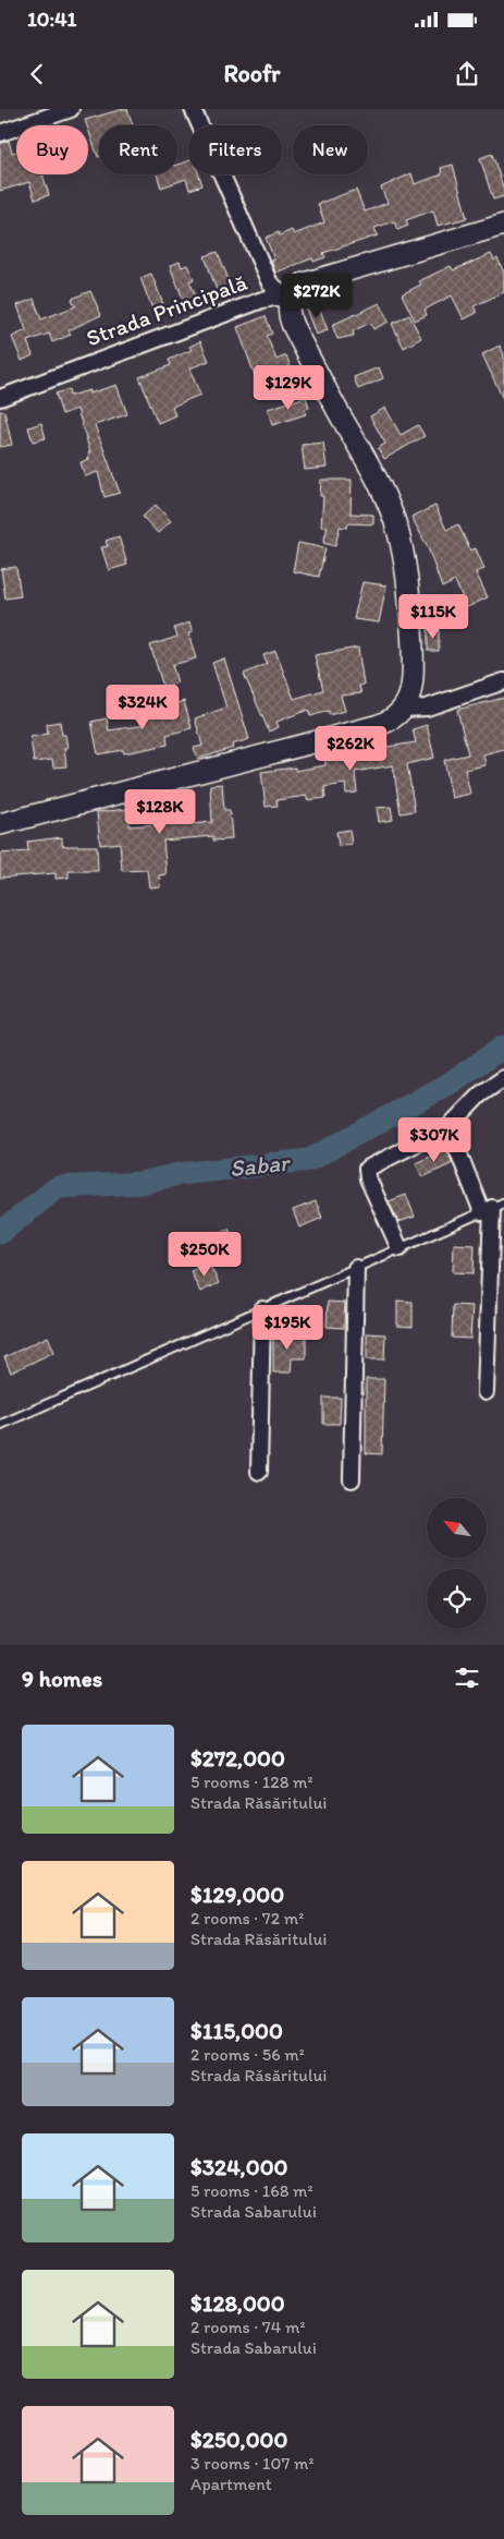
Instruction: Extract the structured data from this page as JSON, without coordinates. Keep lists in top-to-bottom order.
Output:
{
  "streets": {
    "street": ["Strada Principală"]
  },
  "water": ["Sabar"],
  "north": "top left",
  "page": {
    "status": "10:41",
    "header": "Roofr",
    "chip": [
      "Buy",
      "Rent",
      "Filters",
      "New"
    ],
    "price": [
      "$272K",
      "$129K",
      "$115K",
      "$324K",
      "$262K",
      "$128K",
      "$307K",
      "$250K",
      "$195K"
    ],
    "heading": "9 homes",
    "list": [
      {
        "name": "$272,000",
        "note": "5 rooms · 128 m² · Strada Răsăritului"
      },
      {
        "name": "$129,000",
        "note": "2 rooms · 72 m² · Strada Răsăritului"
      },
      {
        "name": "$115,000",
        "note": "2 rooms · 56 m² · Strada Răsăritului"
      },
      {
        "name": "$324,000",
        "note": "5 rooms · 168 m² · Strada Sabarului"
      },
      {
        "name": "$128,000",
        "note": "2 rooms · 74 m² · Strada Sabarului"
      },
      {
        "name": "$250,000",
        "note": "3 rooms · 107 m² · Apartment"
      }
    ]
  }
}
